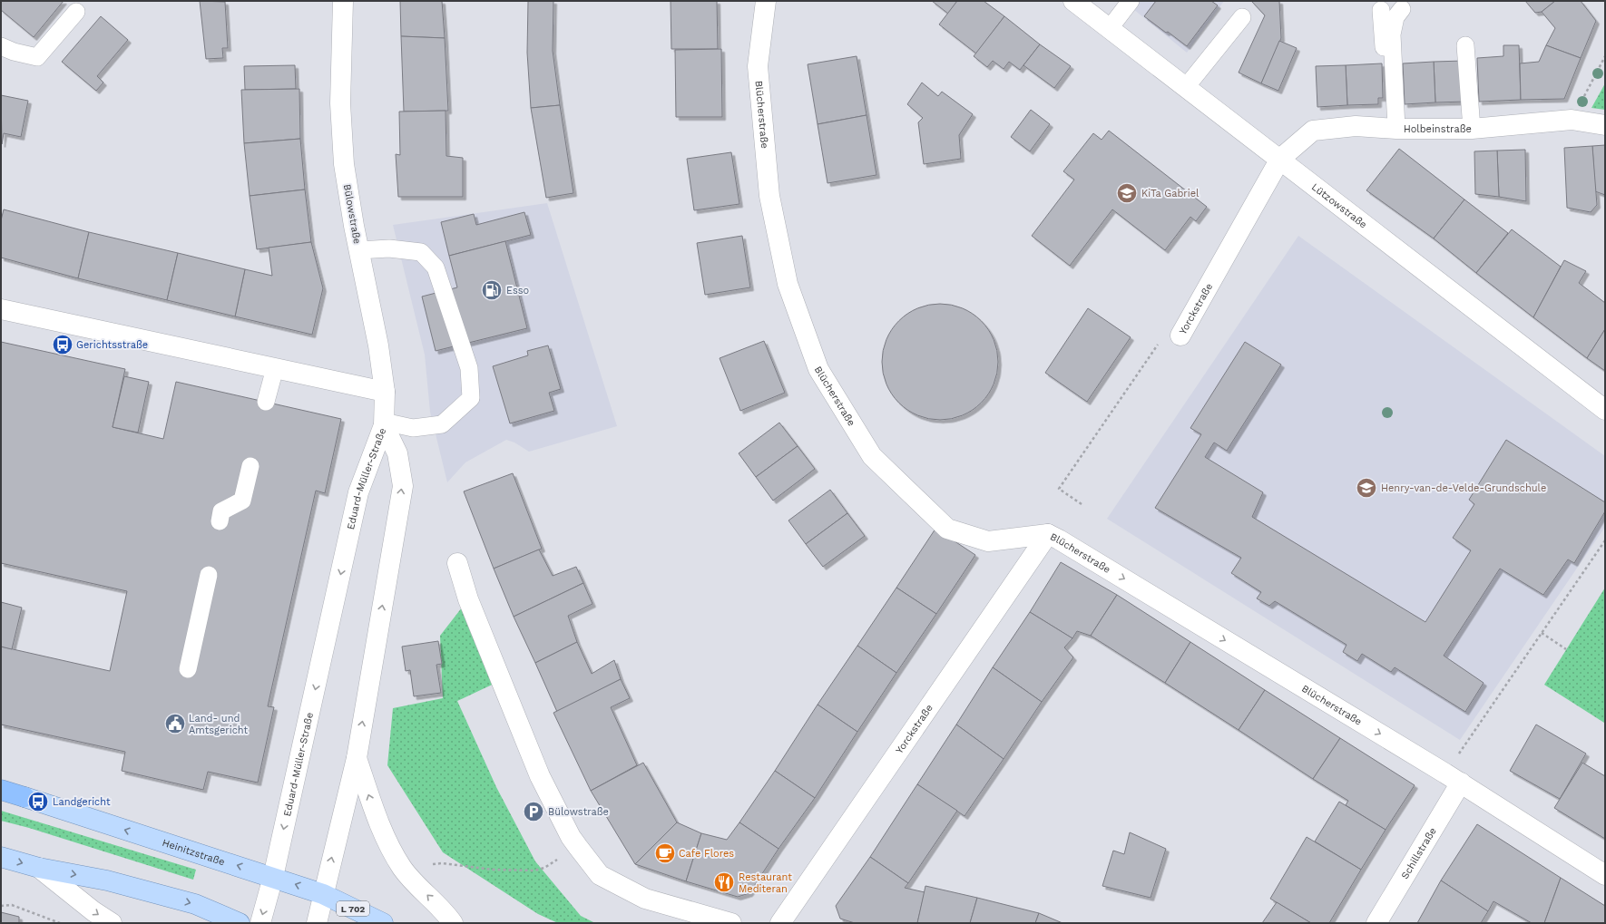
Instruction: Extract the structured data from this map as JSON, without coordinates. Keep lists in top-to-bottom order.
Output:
{
  "streets": {
    "highway": ["Heinitzstraße"],
    "main road": ["L 702"],
    "street": [
      "Blücherstraße",
      "Holbeinstraße",
      "Lützowstraße",
      "Bülowstraße",
      "Yorckstraße",
      "Eduard-Müller-Straße",
      "Schillstraße"
    ]
  },
  "crossings": [
    ["Blücherstraße", "Yorckstraße"],
    ["Blücherstraße", "Schillstraße"],
    ["Holbeinstraße", "Lützowstraße"],
    ["Holbeinstraße", "Yorckstraße"],
    ["Lützowstraße", "Yorckstraße"],
    ["Bülowstraße", "Eduard-Müller-Straße"],
    ["Eduard-Müller-Straße", "Heinitzstraße"]
  ],
  "one_way": ["Blücherstraße"],
  "places": {
    "school or university": ["KiTa Gabriel", "Henry-van-de-Velde-Grundschule"],
    "fuel station": ["Esso"],
    "bus stop": ["Gerichtsstraße", "Landgericht"],
    "public building": ["Land- und Amtsgericht"],
    "parking": ["Bülowstraße"],
    "cafe": ["Cafe Flores"],
    "restaurant": ["Restaurant Mediteran"]
  }
}
